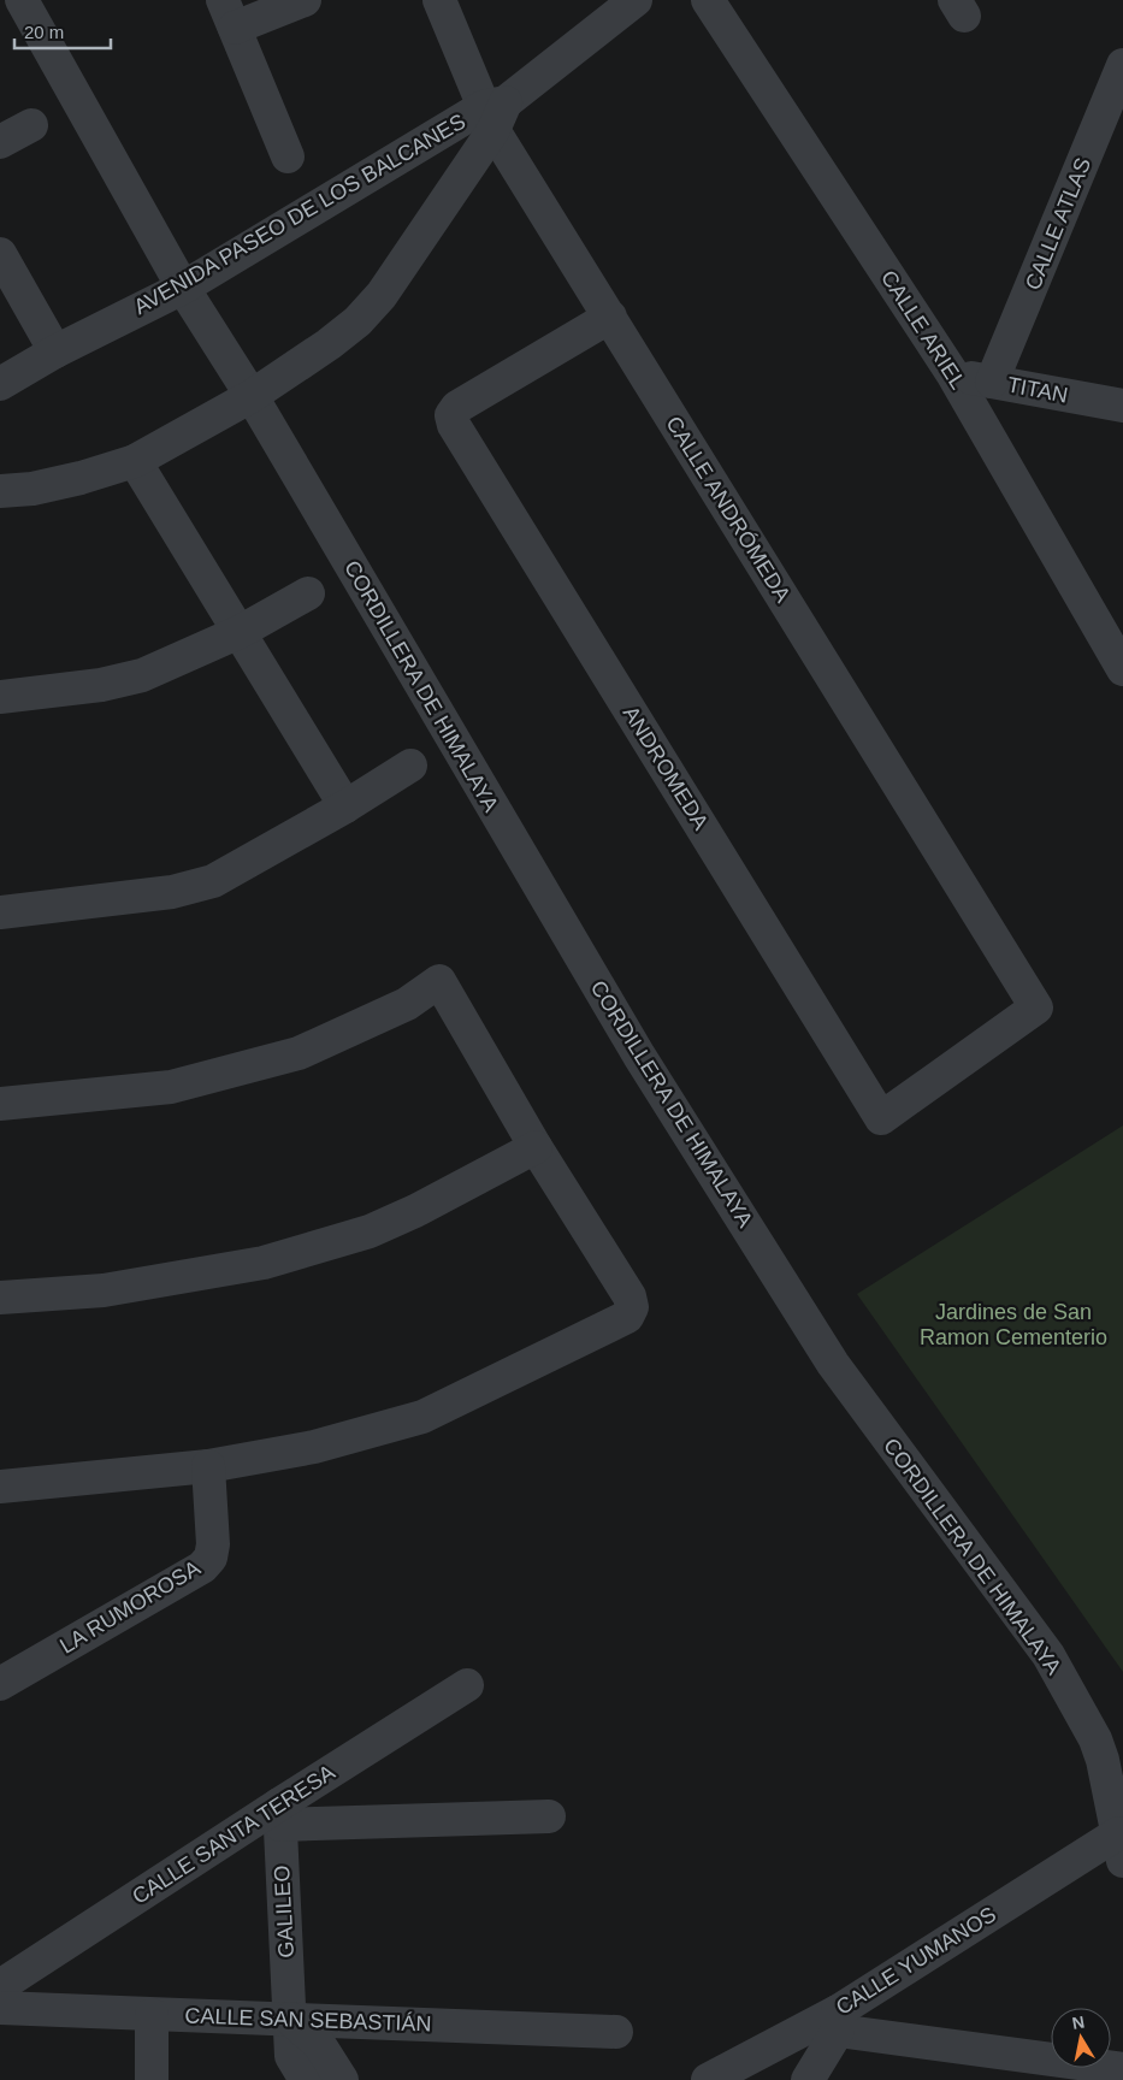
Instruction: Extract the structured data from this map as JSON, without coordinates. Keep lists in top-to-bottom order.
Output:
{
  "streets": {
    "street": [
      "AVENIDA PASEO DE LOS BALCANES",
      "CALLE ATLAS",
      "CALLE ARIEL",
      "TITAN",
      "CALLE ANDRÓMEDA",
      "CORDILLERA DE HIMALAYA",
      "ANDROMEDA",
      "LA RUMOROSA",
      "CALLE SANTA TERESA",
      "GALILEO",
      "CALLE YUMANOS",
      "CALLE SAN SEBASTIÁN"
    ]
  },
  "crossings": [
    ["AVENIDA PASEO DE LOS BALCANES", "CALLE ANDRÓMEDA"],
    ["AVENIDA PASEO DE LOS BALCANES", "CORDILLERA DE HIMALAYA"],
    ["CALLE ATLAS", "TITAN"],
    ["CALLE ARIEL", "TITAN"],
    ["CALLE ANDRÓMEDA", "ANDROMEDA"],
    ["CORDILLERA DE HIMALAYA", "CALLE YUMANOS"],
    ["CALLE SANTA TERESA", "GALILEO"],
    ["GALILEO", "CALLE SAN SEBASTIÁN"]
  ],
  "parks": ["Jardines de San Ramon Cementerio"],
  "scale_bar": "20 m",
  "north": "top"
}
